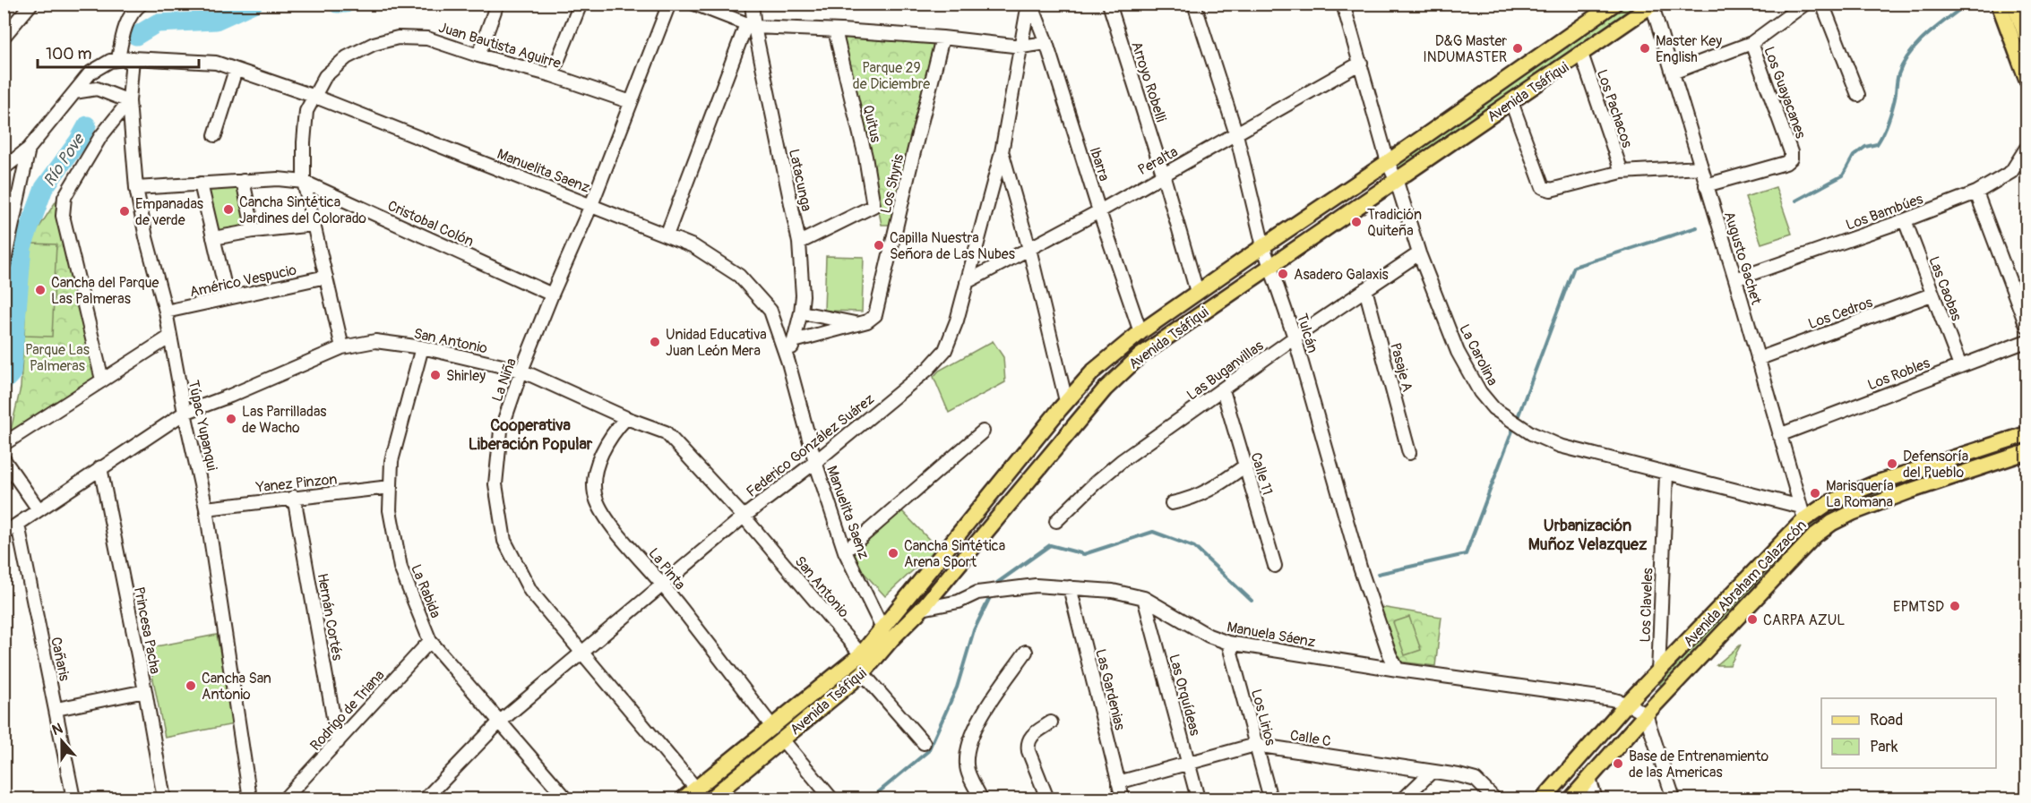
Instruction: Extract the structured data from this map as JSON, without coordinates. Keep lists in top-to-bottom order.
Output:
{
  "streets": {
    "main road": ["Avenida Tsáfiqui", "Avenida Abraham Calazacón"],
    "street": [
      "Juan Bautista Aguirre",
      "Arroyo Robelli",
      "Los Guayacanes",
      "Los Pachacos",
      "Quitus",
      "Peralta",
      "Ibarra",
      "Manuelita Saenz",
      "Latacunga",
      "Los Shyris",
      "Los Bambúes",
      "Cristobal Colón",
      "Augusto Gachet",
      "Américo Vespucio",
      "Las Caobas",
      "Los Cedros",
      "Tulcán",
      "San Antonio",
      "La Carolina",
      "Pasaje A",
      "Las Buganvillas",
      "Los Robles",
      "La Niña",
      "Túpac Yupanqui",
      "Federico González Suárez",
      "Calle 11",
      "Yanez Pinzon",
      "La Pinta",
      "La Rabida",
      "Los Claveles",
      "Hernán Cortés",
      "Princesa Pacha",
      "Manuela Sáenz",
      "Cañaris",
      "Las Gardenias",
      "Las Orquídeas",
      "Rodrigo de Triana",
      "Los Lirios",
      "Calle C"
    ]
  },
  "crossings": [
    ["Juan Bautista Aguirre", "Manuelita Saenz"],
    ["Juan Bautista Aguirre", "Cristobal Colón"],
    ["Juan Bautista Aguirre", "Américo Vespucio"],
    ["Juan Bautista Aguirre", "San Antonio"],
    ["Juan Bautista Aguirre", "La Niña"],
    ["Arroyo Robelli", "Avenida Tsáfiqui"],
    ["Arroyo Robelli", "Peralta"],
    ["Avenida Tsáfiqui", "Los Pachacos"],
    ["Avenida Tsáfiqui", "Ibarra"],
    ["Avenida Tsáfiqui", "Manuelita Saenz"],
    ["Avenida Tsáfiqui", "Augusto Gachet"],
    ["Avenida Tsáfiqui", "Tulcán"],
    ["Avenida Tsáfiqui", "San Antonio"],
    ["Avenida Tsáfiqui", "La Carolina"],
    ["Avenida Tsáfiqui", "La Niña"],
    ["Avenida Tsáfiqui", "La Pinta"],
    ["Avenida Tsáfiqui", "Manuela Sáenz"],
    ["Los Guayacanes", "Augusto Gachet"],
    ["Quitus", "Latacunga"],
    ["Peralta", "Ibarra"],
    ["Peralta", "Tulcán"],
    ["Peralta", "La Carolina"],
    ["Peralta", "Federico González Suárez"],
    ["Ibarra", "Federico González Suárez"],
    ["Manuelita Saenz", "Latacunga"],
    ["Manuelita Saenz", "La Niña"],
    ["Manuelita Saenz", "Túpac Yupanqui"],
    ["Manuelita Saenz", "Federico González Suárez"],
    ["Latacunga", "Los Shyris"],
    ["Los Bambúes", "Augusto Gachet"],
    ["Los Bambúes", "Las Caobas"],
    ["Cristobal Colón", "La Niña"],
    ["Cristobal Colón", "Túpac Yupanqui"],
    ["Augusto Gachet", "Los Cedros"],
    ["Augusto Gachet", "La Carolina"],
    ["Augusto Gachet", "Los Robles"],
    ["Augusto Gachet", "Avenida Abraham Calazacón"],
    ["Américo Vespucio", "Túpac Yupanqui"],
    ["Las Caobas", "Los Cedros"],
    ["Las Caobas", "Los Robles"],
    ["Tulcán", "Las Buganvillas"],
    ["Tulcán", "Manuela Sáenz"],
    ["San Antonio", "La Niña"],
    ["San Antonio", "Túpac Yupanqui"],
    ["San Antonio", "Federico González Suárez"],
    ["San Antonio", "La Pinta"],
    ["San Antonio", "La Rabida"],
    ["San Antonio", "Princesa Pacha"],
    ["San Antonio", "Cañaris"],
    ["La Carolina", "Las Buganvillas"],
    ["La Carolina", "Avenida Abraham Calazacón"],
    ["La Carolina", "Los Claveles"],
    ["Pasaje A", "Las Buganvillas"],
    ["Las Buganvillas", "Calle 11"],
    ["La Niña", "Federico González Suárez"],
    ["Túpac Yupanqui", "Yanez Pinzon"],
    ["Federico González Suárez", "La Pinta"],
    ["Federico González Suárez", "La Rabida"],
    ["Yanez Pinzon", "La Rabida"],
    ["Yanez Pinzon", "Hernán Cortés"],
    ["Avenida Abraham Calazacón", "Los Claveles"],
    ["Avenida Abraham Calazacón", "Manuela Sáenz"],
    ["La Rabida", "Rodrigo de Triana"],
    ["Hernán Cortés", "Rodrigo de Triana"],
    ["Manuela Sáenz", "Las Gardenias"],
    ["Manuela Sáenz", "Las Orquídeas"],
    ["Manuela Sáenz", "Los Lirios"],
    ["Las Gardenias", "Calle C"],
    ["Las Orquídeas", "Calle C"],
    ["Los Lirios", "Calle C"]
  ],
  "districts": ["Cooperativa Liberación Popular", "Urbanización Muñoz Velazquez"],
  "water": ["Río Pove"],
  "parks": ["Parque 29 de Diciembre", "Parque Las Palmeras"],
  "places": [
    "D&G Master INDUMASTER",
    "Master Key English",
    "Cancha Sintética Jardines del Colorado",
    "Empanadas de verde",
    "Tradición Quiteña",
    "Capilla Nuestra Señora de Las Nubes",
    "Asadero Galaxis",
    "Cancha del Parque Las Palmeras",
    "Unidad Educativa Juan León Mera",
    "Shirley",
    "Las Parrilladas de Wacho",
    "Defensoría del Pueblo",
    "Marisquería La Romana",
    "Cancha Sintética Arena Sport",
    "EPMTSD",
    "CARPA AZUL",
    "Cancha San Antonio",
    "Base de Entrenamiento de las Americas"
  ],
  "legend": ["Road", "Park"],
  "scale_bar": "100 m",
  "north": "top"
}
